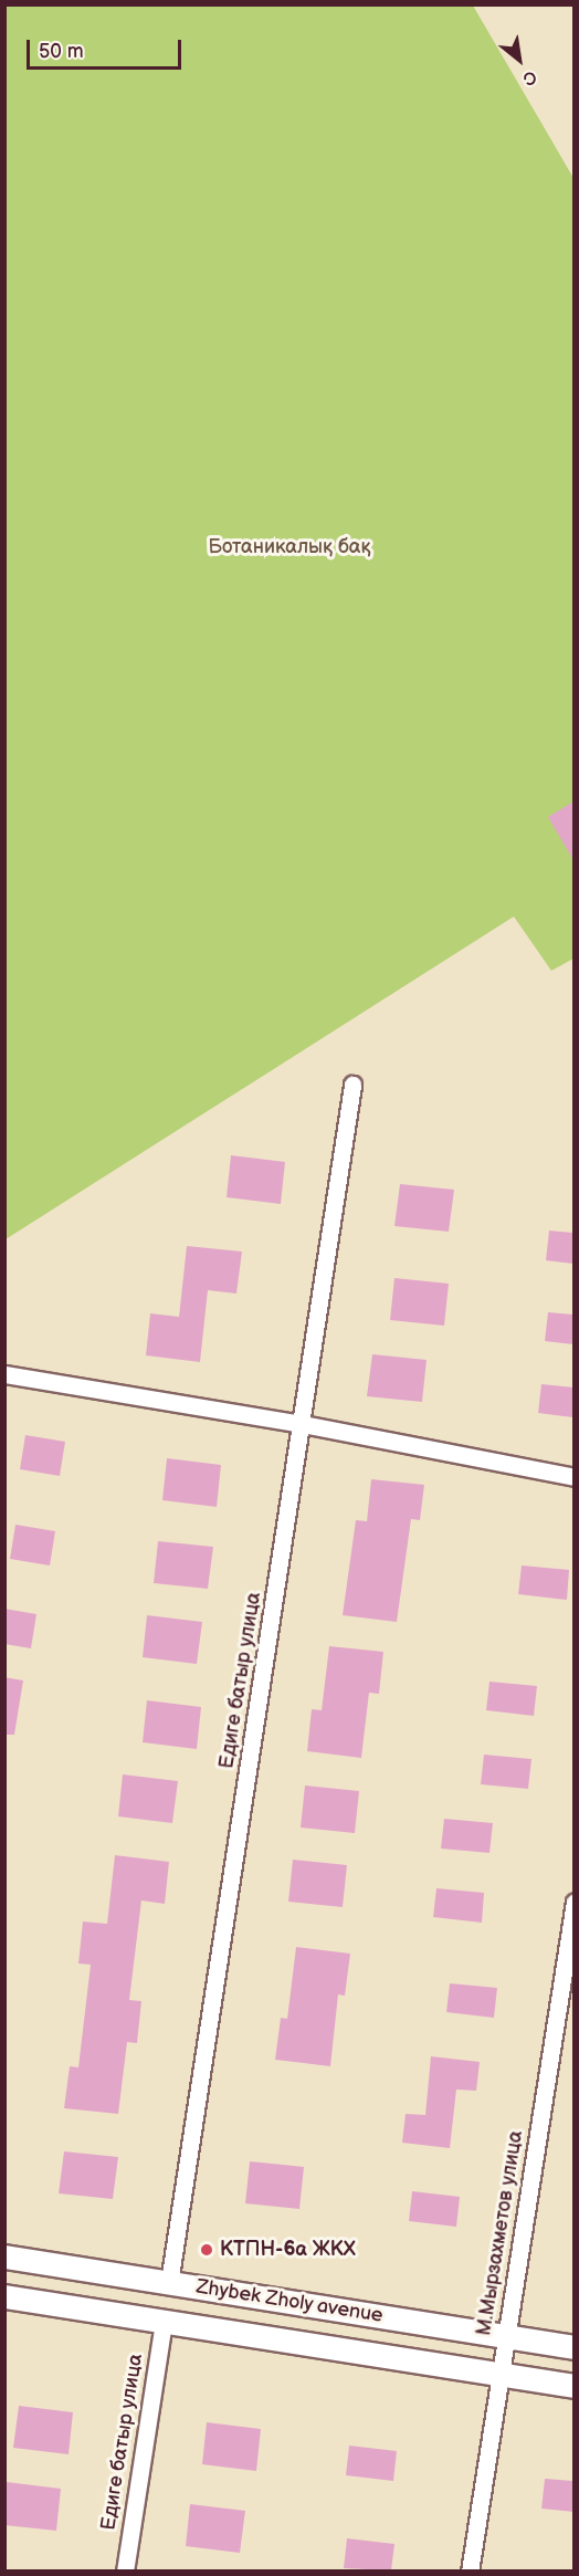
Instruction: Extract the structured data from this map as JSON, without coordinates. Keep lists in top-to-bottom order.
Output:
{
  "streets": {
    "street": ["Едиге батыр улица", "М.Мырзахметов улица", "Zhybek Zholy avenue"]
  },
  "crossings": [
    ["Едиге батыр улица", "Zhybek Zholy avenue"],
    ["М.Мырзахметов улица", "Zhybek Zholy avenue"]
  ],
  "parks": ["Ботаникалық бақ"],
  "places": ["КТПН-6а ЖКХ"],
  "scale_bar": "50 m",
  "north": "bottom right"
}
